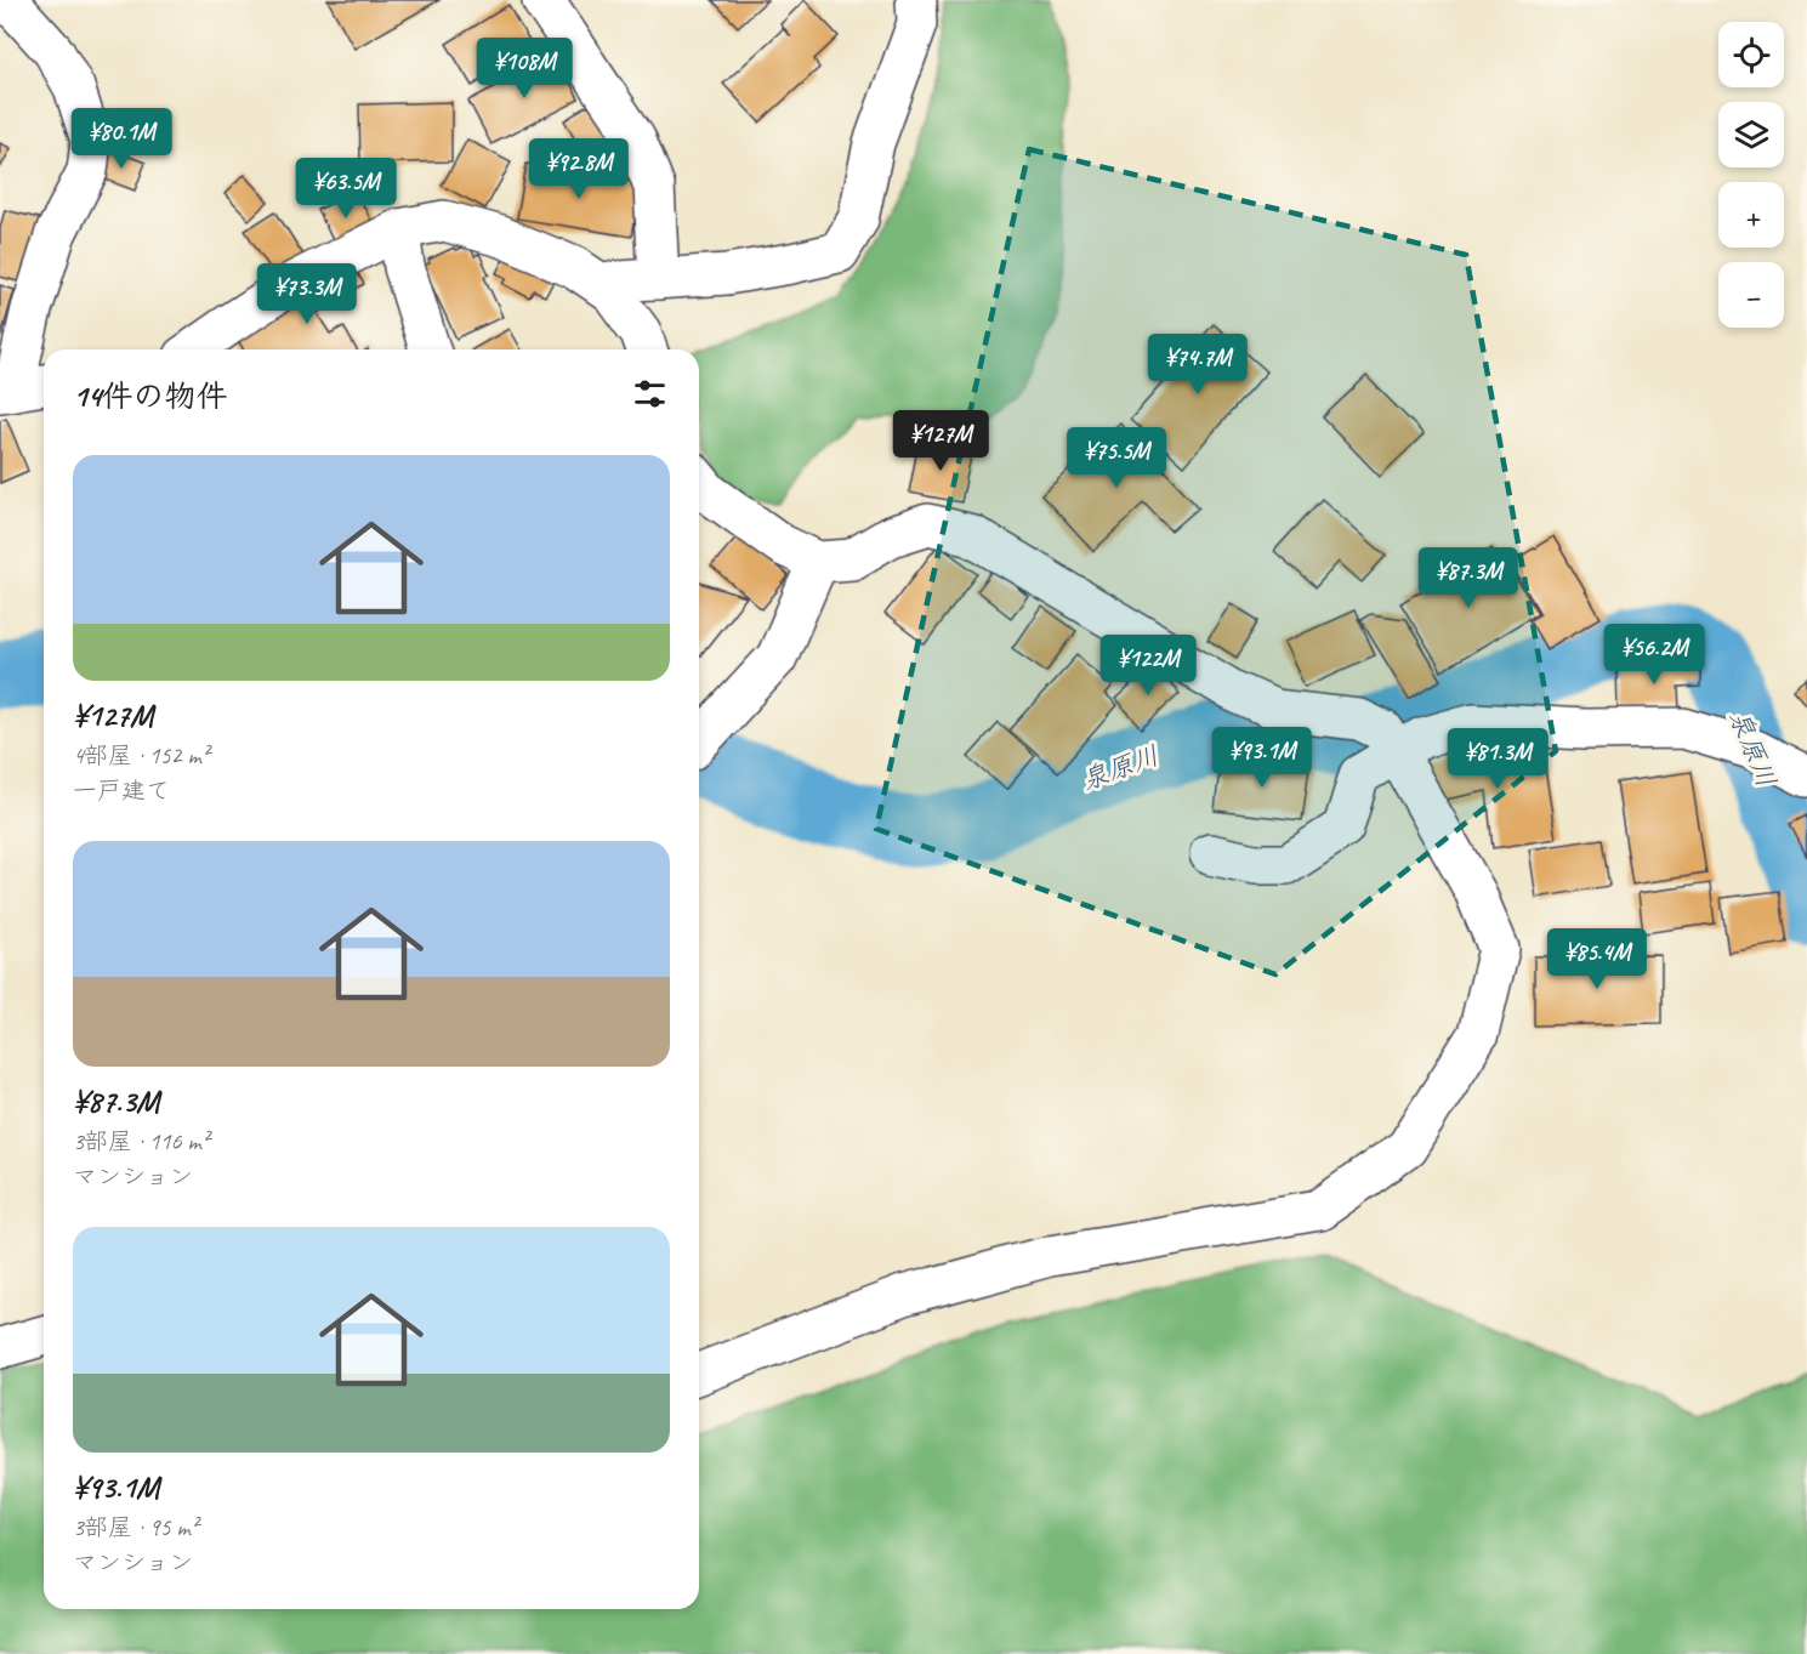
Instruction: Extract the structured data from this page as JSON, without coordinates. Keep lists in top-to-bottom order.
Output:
{
  "water": ["泉原川"],
  "page": {
    "map_buttons": ["+", "−"],
    "price": [
      "¥108M",
      "¥80.1M",
      "¥92.8M",
      "¥63.5M",
      "¥73.3M",
      "¥74.7M",
      "¥127M",
      "¥75.5M",
      "¥87.3M",
      "¥56.2M",
      "¥122M",
      "¥93.1M",
      "¥81.3M",
      "¥85.4M"
    ],
    "heading": "14件の物件",
    "list": [
      {
        "name": "¥127M",
        "note": "4部屋 · 152 m² · 一戸建て"
      },
      {
        "name": "¥87.3M",
        "note": "3部屋 · 116 m² · マンション"
      },
      {
        "name": "¥93.1M",
        "note": "3部屋 · 95 m² · マンション"
      }
    ]
  }
}
